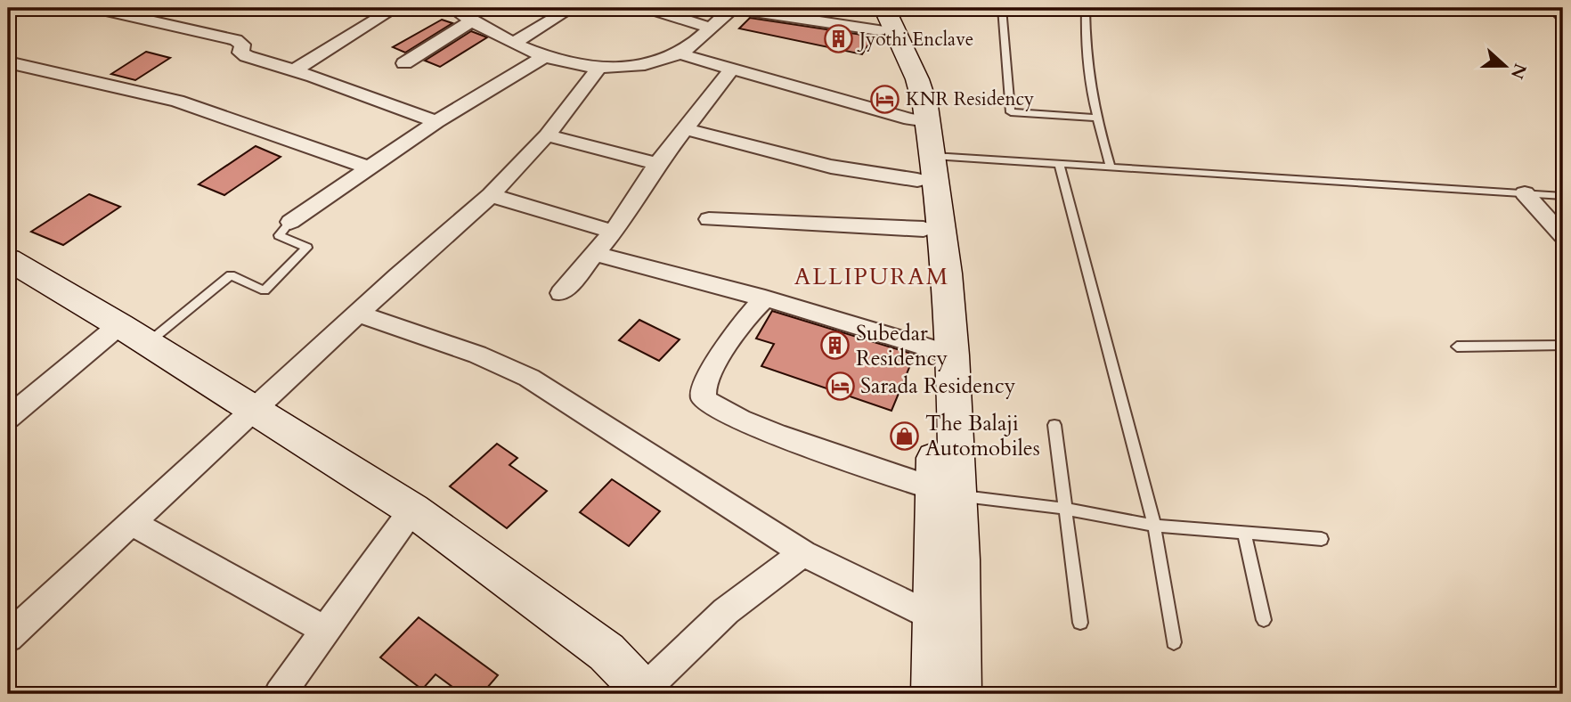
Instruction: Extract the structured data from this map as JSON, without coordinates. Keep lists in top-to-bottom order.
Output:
{
  "districts": ["ALLIPURAM"],
  "places": {
    "building": ["Jyothi Enclave", "Subedar Residency"],
    "hotel": ["KNR Residency", "Sarada Residency"],
    "shop": ["The Balaji Automobiles"]
  },
  "north": "right"
}
